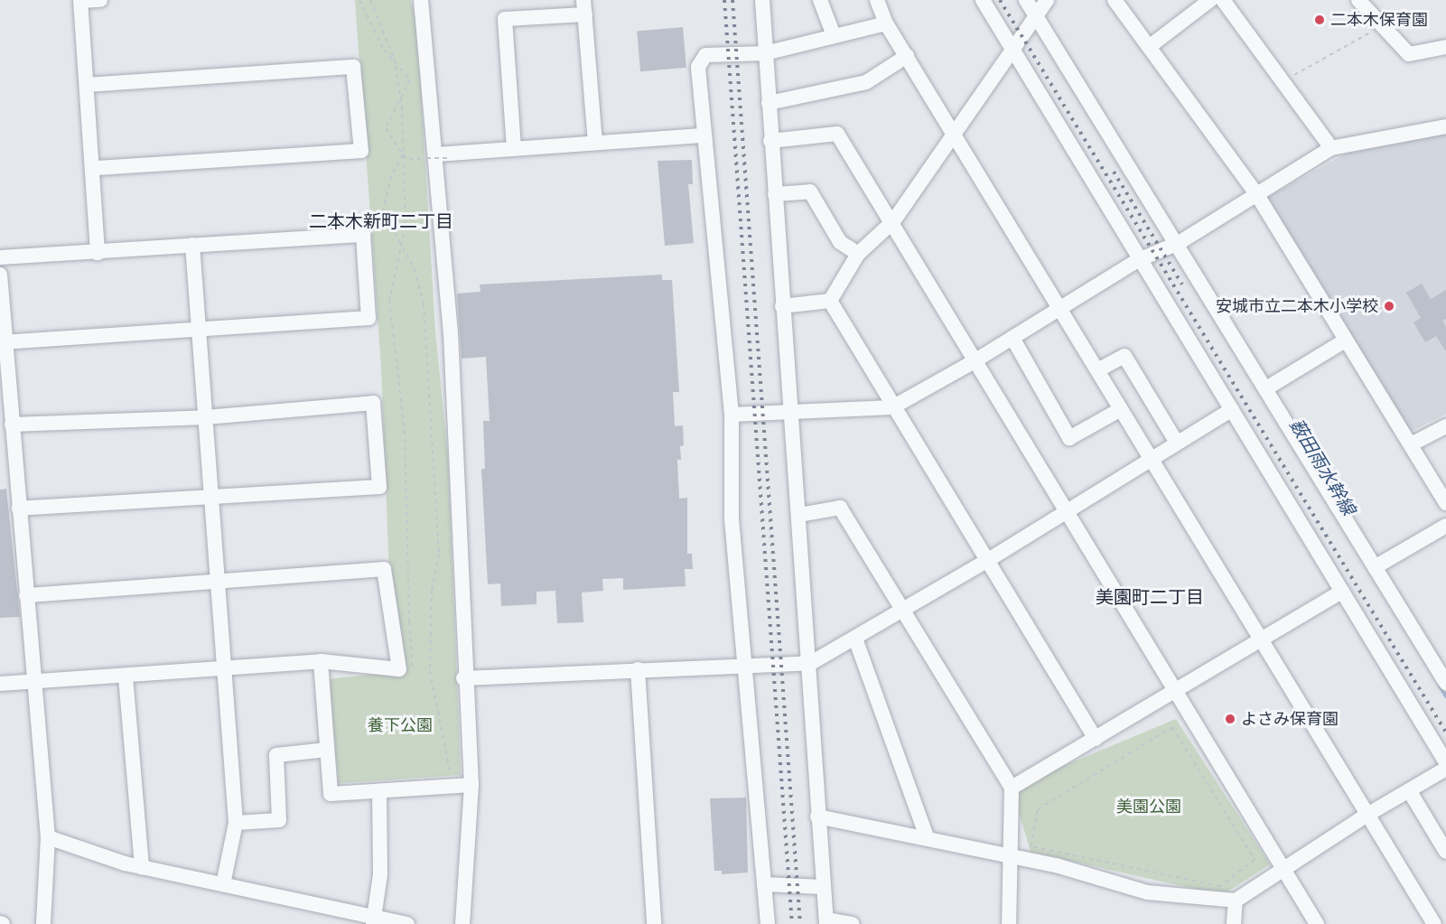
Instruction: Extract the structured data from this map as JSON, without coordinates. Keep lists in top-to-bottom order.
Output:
{
  "districts": ["二本木新町二丁目", "美園町二丁目"],
  "water": ["薮田雨水幹線"],
  "parks": ["養下公園", "美園公園"],
  "places": ["二本木保育園", "安城市立二本木小学校", "よさみ保育園"]
}
